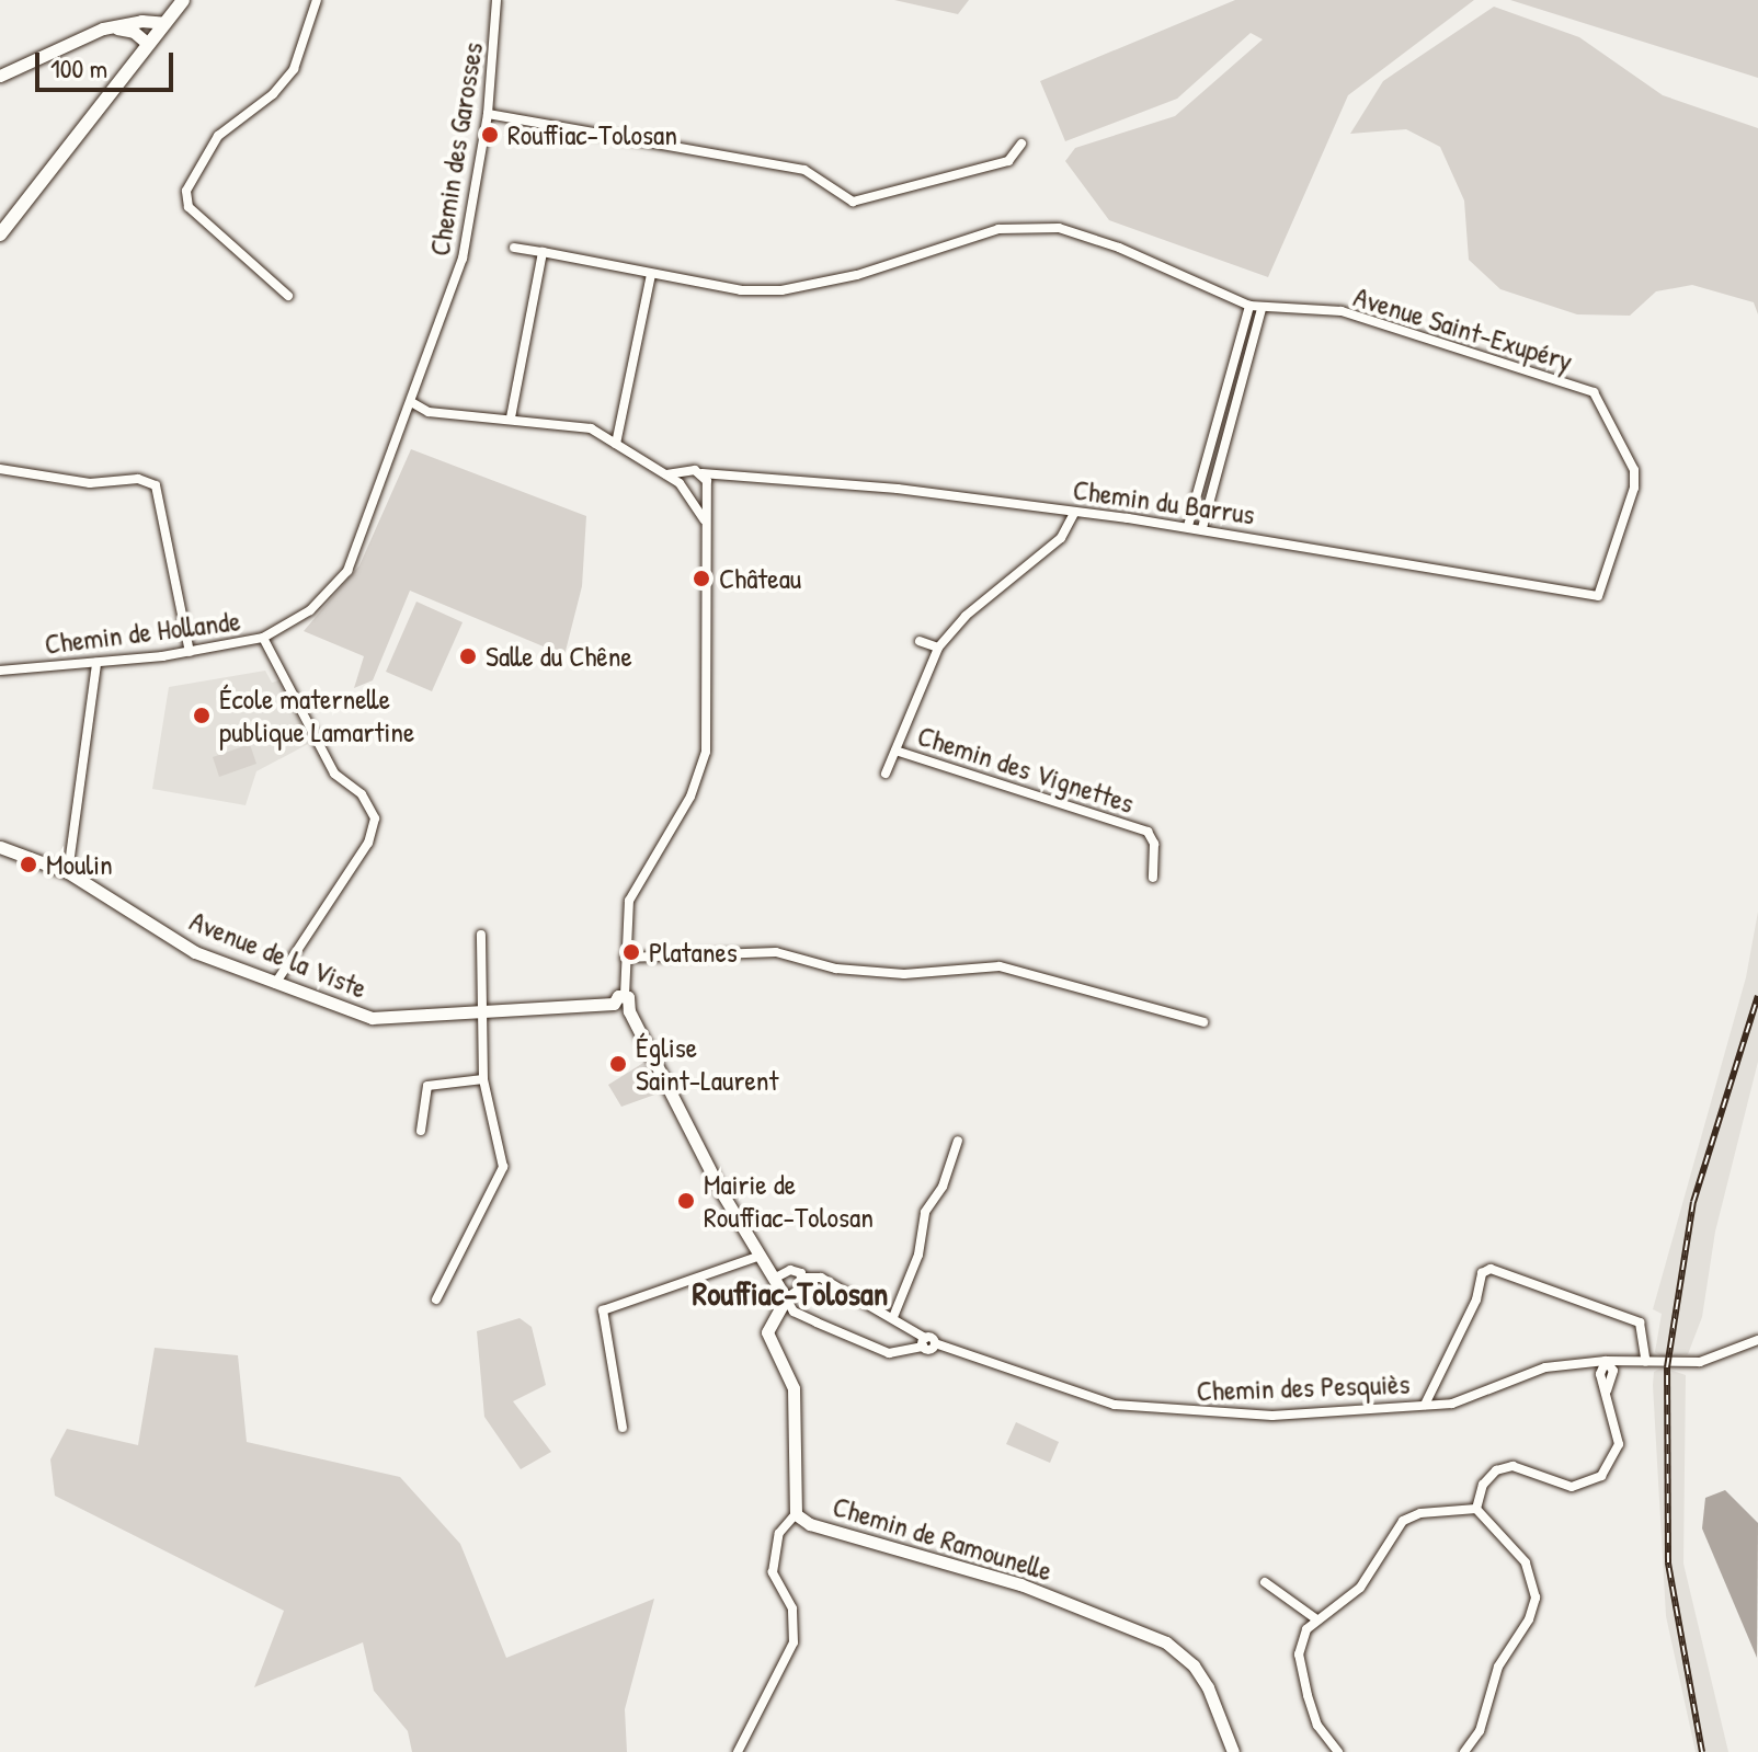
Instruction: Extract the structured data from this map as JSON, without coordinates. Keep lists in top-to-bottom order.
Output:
{
  "streets": {
    "street": [
      "Chemin des Garosses",
      "Avenue Saint-Exupéry",
      "Chemin du Barrus",
      "Chemin de Hollande",
      "Chemin des Vignettes",
      "Avenue de la Viste",
      "Chemin des Pesquiès",
      "Chemin de Ramounelle"
    ]
  },
  "crossings": [
    ["Chemin des Garosses", "Chemin de Hollande"],
    ["Avenue Saint-Exupéry", "Chemin du Barrus"]
  ],
  "districts": ["Rouffiac-Tolosan"],
  "places": [
    "Rouffiac-Tolosan",
    "Château",
    "Salle du Chêne",
    "École maternelle publique Lamartine",
    "Moulin",
    "Platanes",
    "Église Saint-Laurent",
    "Mairie de Rouffiac-Tolosan"
  ],
  "scale_bar": "100 m"
}
